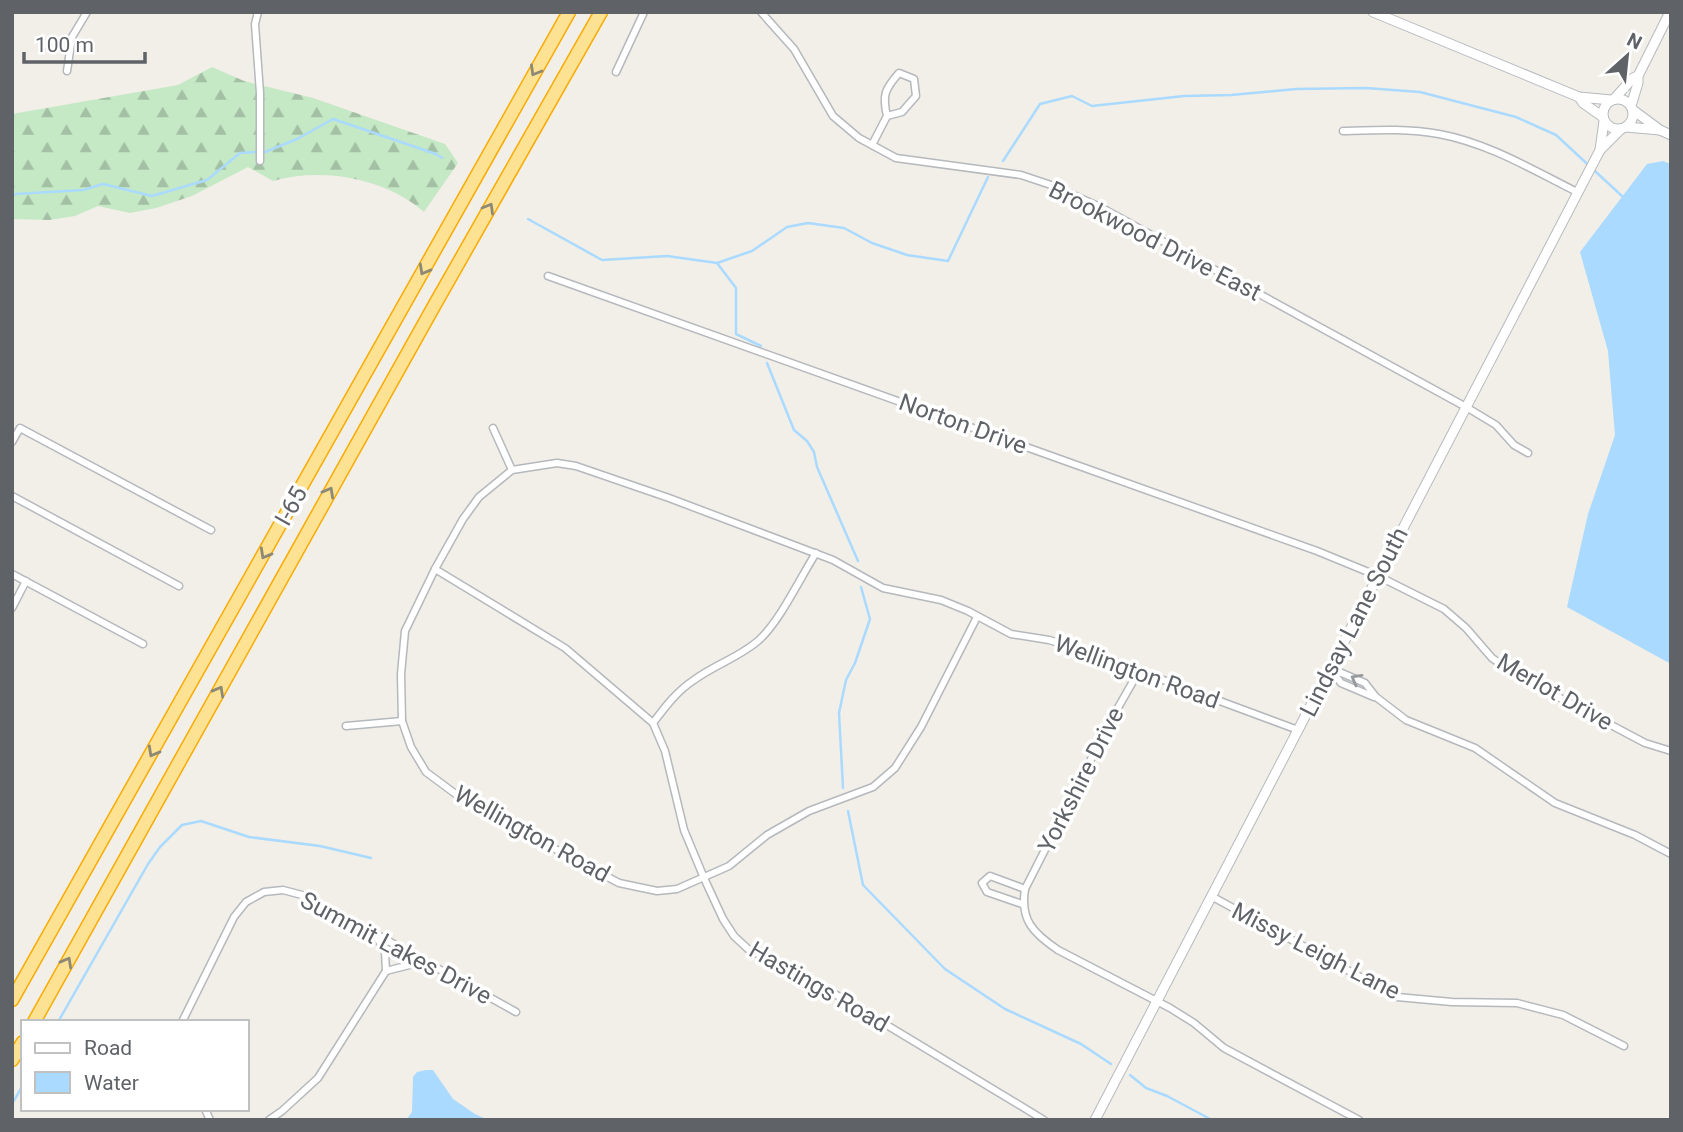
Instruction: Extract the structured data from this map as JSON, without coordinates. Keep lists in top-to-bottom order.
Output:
{
  "streets": {
    "highway": ["I-65"],
    "street": [
      "Brookwood Drive East",
      "Norton Drive",
      "Lindsay Lane South",
      "Wellington Road",
      "Merlot Drive",
      "Yorkshire Drive",
      "Summit Lakes Drive",
      "Missy Leigh Lane",
      "Hastings Road"
    ]
  },
  "crossings": [
    ["Brookwood Drive East", "Lindsay Lane South"],
    ["Norton Drive", "Lindsay Lane South"],
    ["Norton Drive", "Merlot Drive"],
    ["Lindsay Lane South", "Wellington Road"],
    ["Lindsay Lane South", "Merlot Drive"],
    ["Lindsay Lane South", "Missy Leigh Lane"],
    ["Wellington Road", "Yorkshire Drive"],
    ["Wellington Road", "Hastings Road"]
  ],
  "legend": ["Road", "Water"],
  "scale_bar": "100 m",
  "north": "top right"
}
